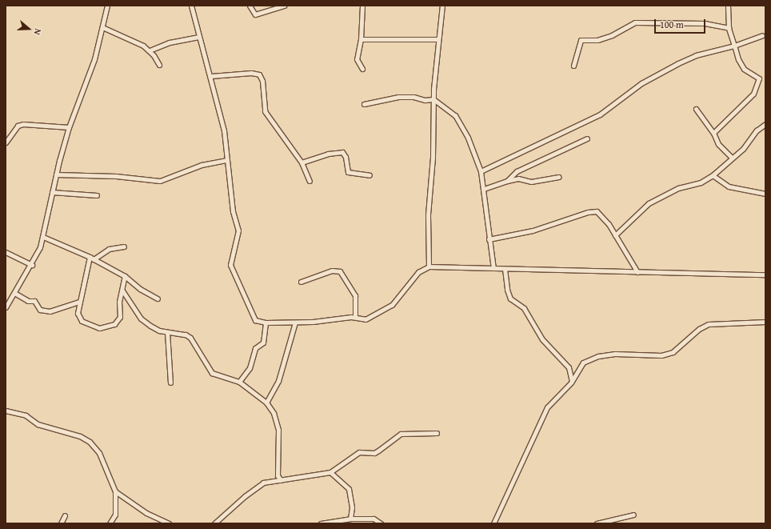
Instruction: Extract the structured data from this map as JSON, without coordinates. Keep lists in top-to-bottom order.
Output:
{
  "scale_bar": "100 m",
  "north": "right"
}
